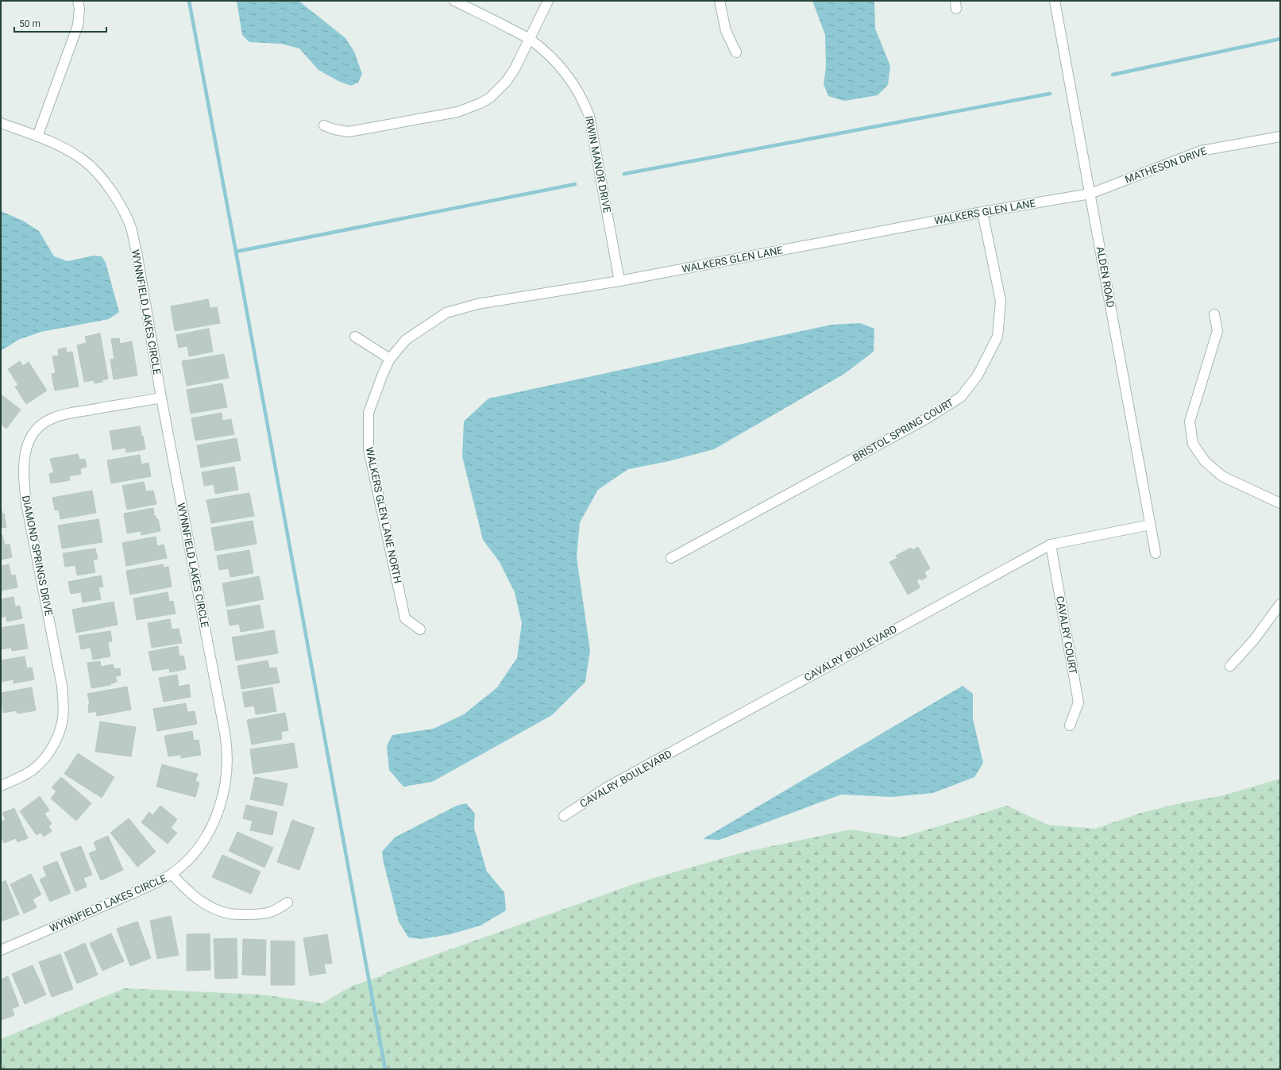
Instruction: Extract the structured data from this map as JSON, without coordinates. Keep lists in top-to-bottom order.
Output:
{
  "streets": {
    "street": [
      "IRWIN MANOR DRIVE",
      "MATHESON DRIVE",
      "WALKERS GLEN LANE",
      "ALDEN ROAD",
      "WYNNFIELD LAKES CIRCLE",
      "BRISTOL SPRING COURT",
      "WALKERS GLEN LANE NORTH",
      "DIAMOND SPRINGS DRIVE",
      "CAVALRY COURT",
      "CAVALRY BOULEVARD"
    ]
  },
  "crossings": [
    ["IRWIN MANOR DRIVE", "WALKERS GLEN LANE"],
    ["MATHESON DRIVE", "WALKERS GLEN LANE"],
    ["MATHESON DRIVE", "ALDEN ROAD"],
    ["WALKERS GLEN LANE", "ALDEN ROAD"],
    ["WALKERS GLEN LANE", "BRISTOL SPRING COURT"],
    ["WALKERS GLEN LANE", "WALKERS GLEN LANE NORTH"],
    ["ALDEN ROAD", "CAVALRY BOULEVARD"],
    ["WYNNFIELD LAKES CIRCLE", "DIAMOND SPRINGS DRIVE"],
    ["CAVALRY COURT", "CAVALRY BOULEVARD"]
  ],
  "scale_bar": "50 m"
}
